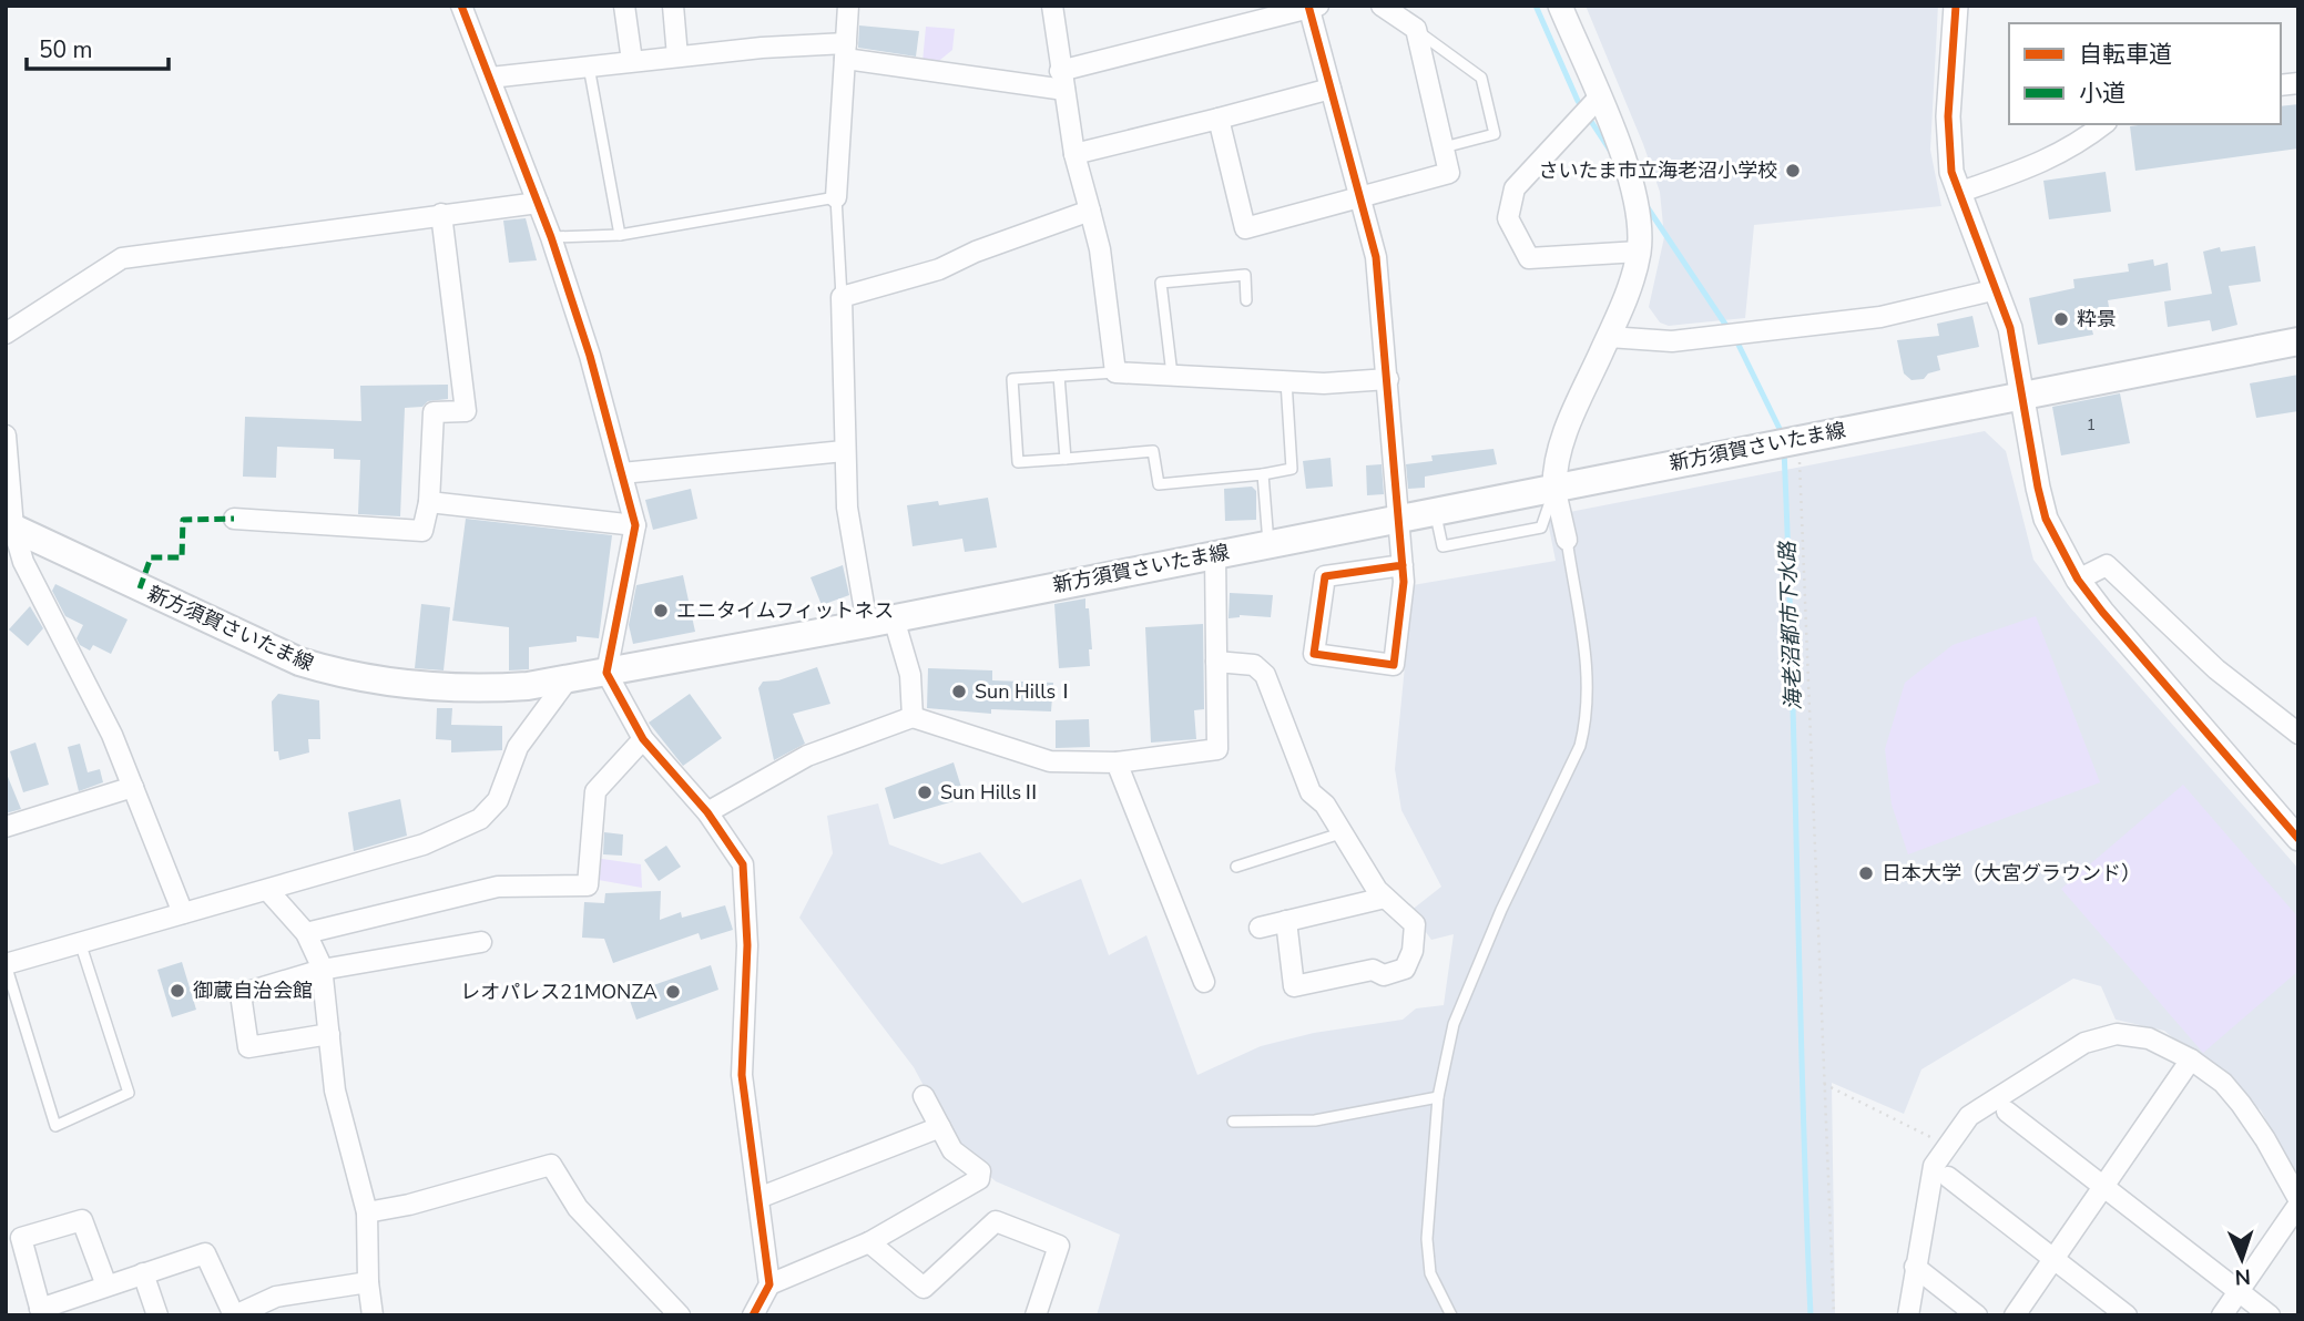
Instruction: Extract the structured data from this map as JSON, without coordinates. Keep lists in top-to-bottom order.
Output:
{
  "streets": {
    "main road": ["新方須賀さいたま線"]
  },
  "water": ["海老沼都市下水路"],
  "places": [
    "さいたま市立海老沼小学校",
    "粋景",
    "エニタイムフィットネス",
    "Sun HillsⅠ",
    "Sun HillsⅡ",
    "日本大学（大宮グラウンド）",
    "御蔵自治会館",
    "レオパレス21MONZA"
  ],
  "house_numbers": ["1"],
  "legend": ["自転車道", "小道"],
  "scale_bar": "50 m",
  "north": "bottom"
}
